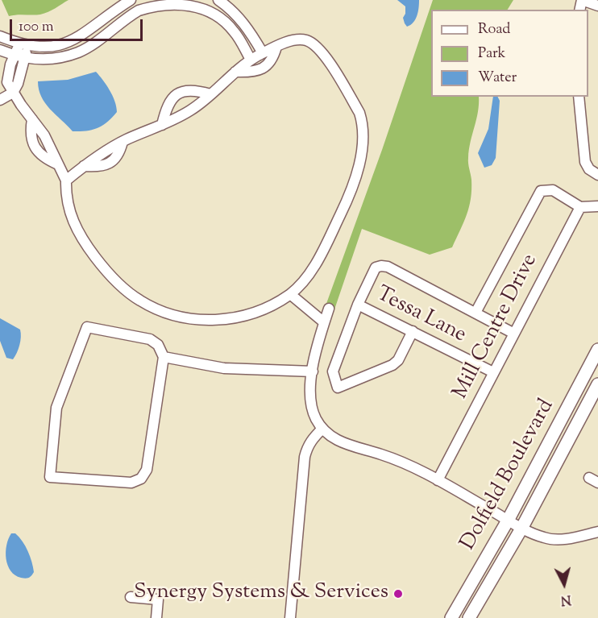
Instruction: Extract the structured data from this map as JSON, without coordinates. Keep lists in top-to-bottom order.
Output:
{
  "streets": {
    "main road": ["Dolfield Boulevard"],
    "street": ["Tessa Lane", "Mill Centre Drive"]
  },
  "crossings": [
    ["Tessa Lane", "Mill Centre Drive"]
  ],
  "places": ["Synergy Systems & Services"],
  "legend": ["Road", "Park", "Water"],
  "scale_bar": "100 m",
  "north": "bottom"
}
